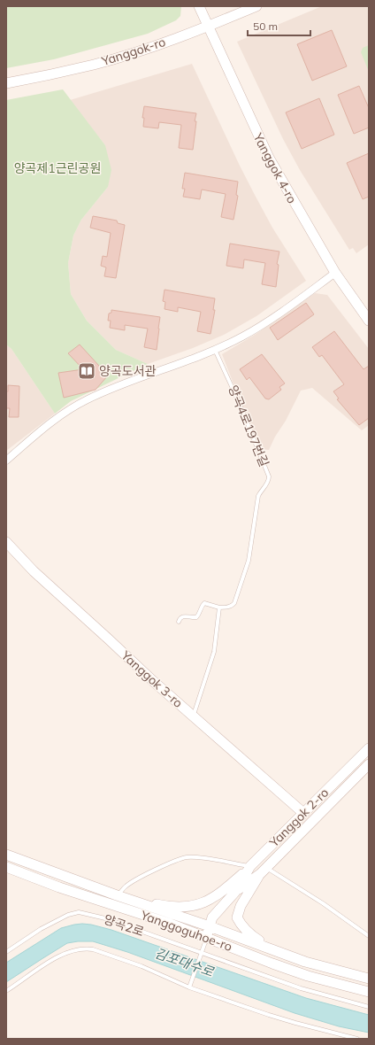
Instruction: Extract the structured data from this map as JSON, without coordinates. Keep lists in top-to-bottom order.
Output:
{
  "streets": {
    "street": [
      "Yanggok-ro",
      "Yanggok 4-ro",
      "Yanggok 3-ro",
      "Yanggok 2-ro",
      "Yanggoguhoe-ro"
    ],
    "lane": ["양곡4로197번길", "양곡2로"]
  },
  "crossings": [
    ["Yanggok-ro", "Yanggok 4-ro"],
    ["Yanggok 3-ro", "Yanggok 2-ro"],
    ["Yanggok 2-ro", "양곡2로"],
    ["Yanggok 2-ro", "Yanggoguhoe-ro"],
    ["양곡2로", "Yanggoguhoe-ro"]
  ],
  "water": ["김포대수로"],
  "parks": ["양곡제1근린공원"],
  "places": {
    "library": ["양곡도서관"]
  },
  "scale_bar": "50 m"
}
